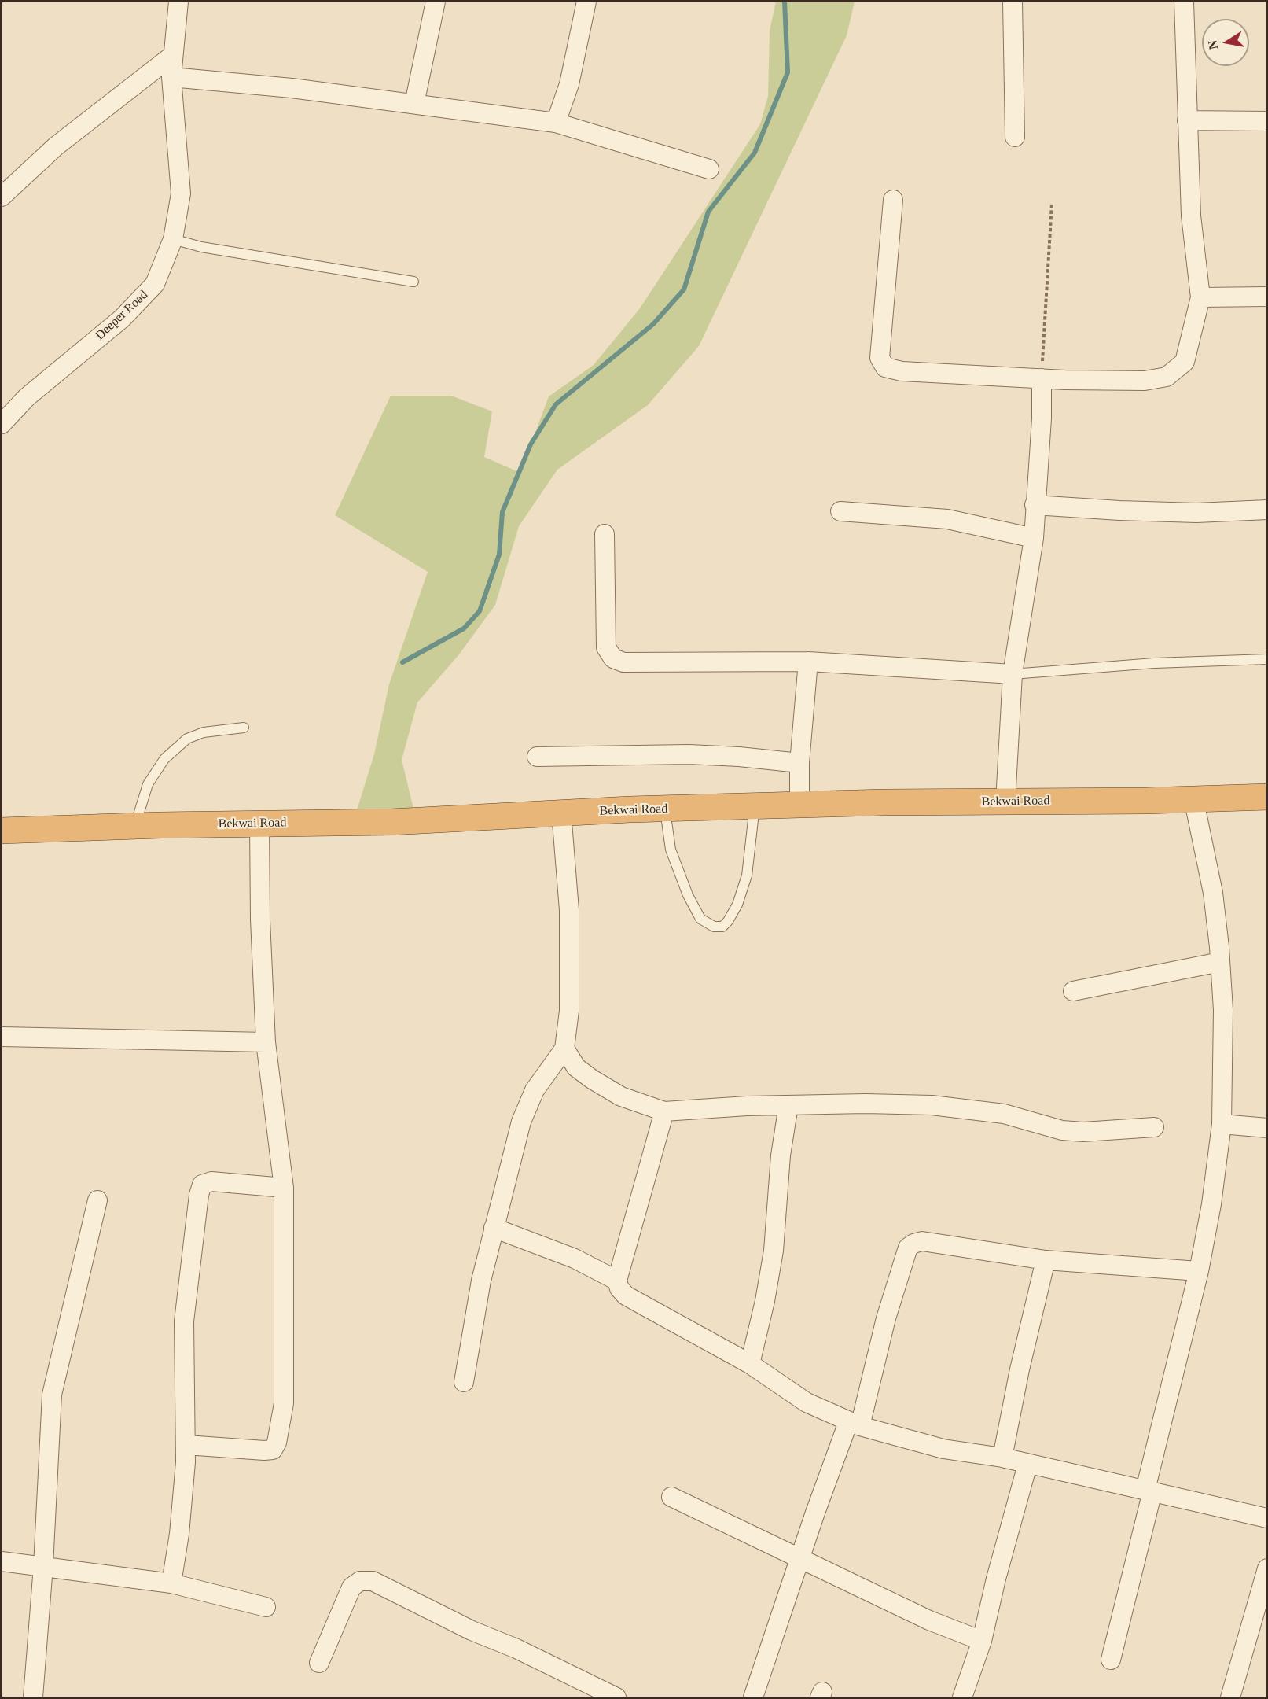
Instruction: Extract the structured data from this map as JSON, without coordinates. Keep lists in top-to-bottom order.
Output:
{
  "streets": {
    "highway": ["Bekwai Road"],
    "street": ["Deeper Road"]
  },
  "north": "left"
}
